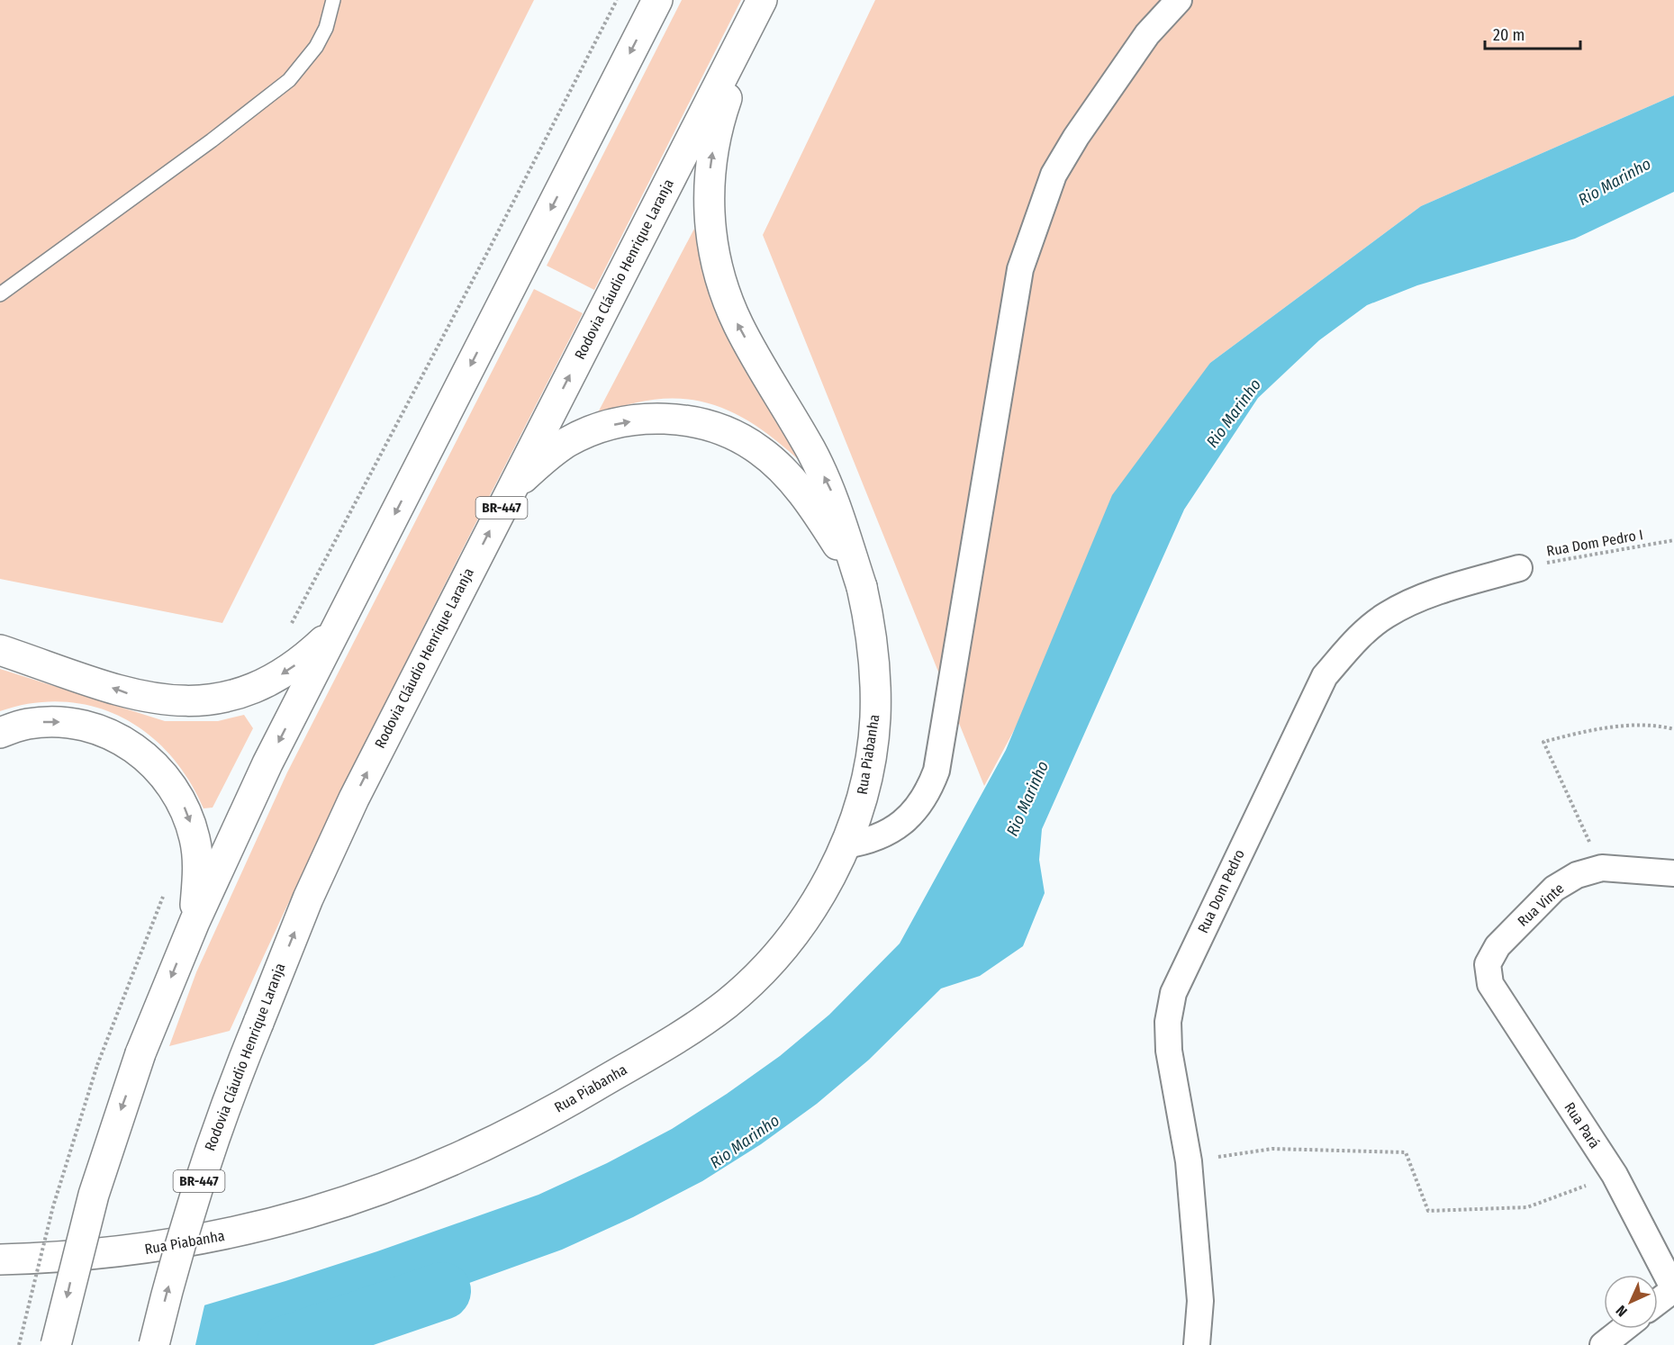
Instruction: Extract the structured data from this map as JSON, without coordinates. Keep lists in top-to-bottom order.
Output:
{
  "streets": {
    "main road": ["Rodovia Cláudio Henrique Laranja", "BR-447", "Rua Piabanha"],
    "street": ["Rua Dom Pedro", "Rua Vinte", "Rua Pará"],
    "path": ["Rua Dom Pedro I"]
  },
  "crossings": [
    ["Rua Dom Pedro I", "Rua Dom Pedro"],
    ["Rua Vinte", "Rua Pará"]
  ],
  "water": ["Rio Marinho"],
  "scale_bar": "20 m",
  "north": "bottom left"
}
